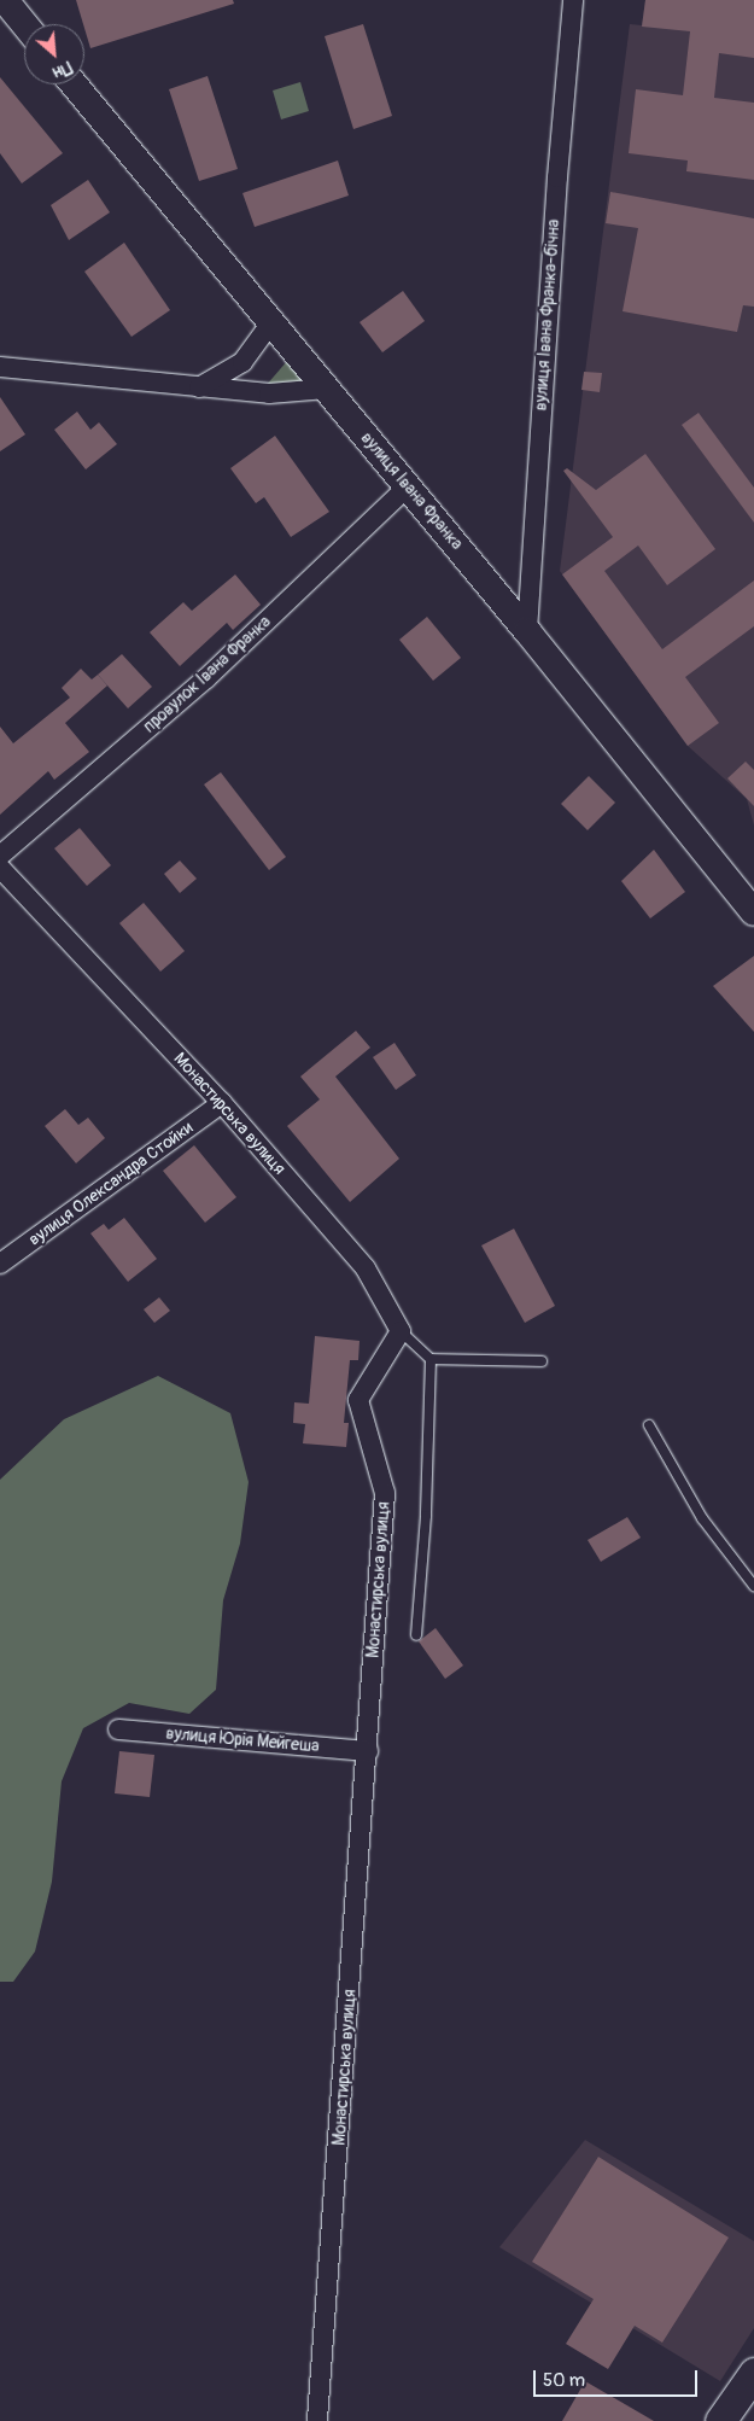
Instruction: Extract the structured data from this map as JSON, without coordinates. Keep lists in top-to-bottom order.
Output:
{
  "streets": {
    "street": [
      "вулиця Івана Франка-бічна",
      "вулиця Івана Франка",
      "провулок Івана Франка",
      "Монастирська вулиця",
      "вулиця Олександра Стойки",
      "вулиця Юрія Мейгеша"
    ]
  },
  "crossings": [
    ["вулиця Івана Франка-бічна", "вулиця Івана Франка"],
    ["вулиця Івана Франка", "провулок Івана Франка"],
    ["Монастирська вулиця", "вулиця Олександра Стойки"],
    ["Монастирська вулиця", "вулиця Юрія Мейгеша"]
  ],
  "scale_bar": "50 m",
  "north": "bottom right"
}
